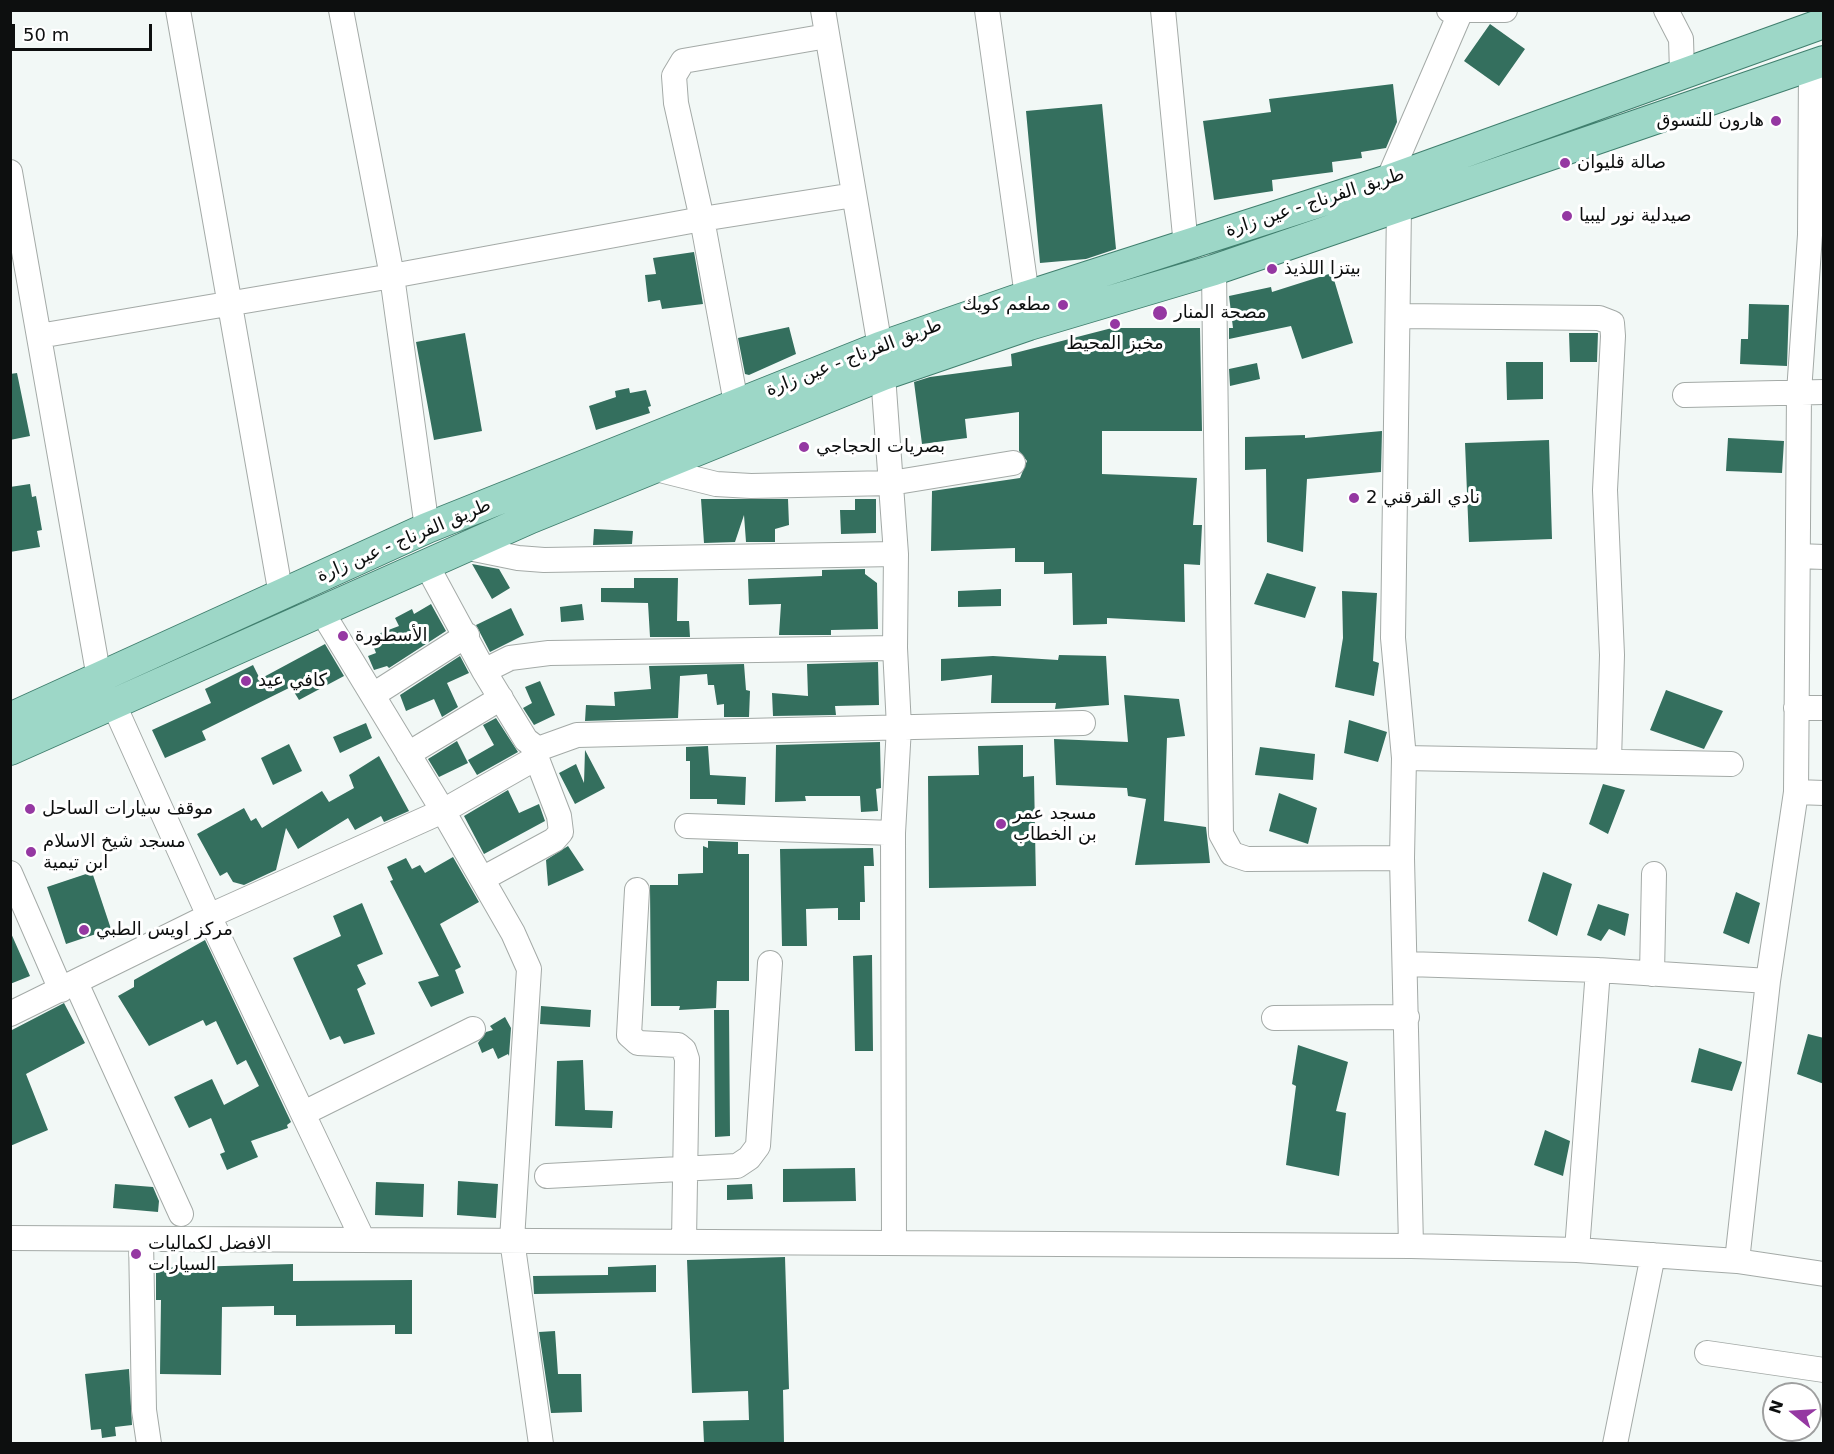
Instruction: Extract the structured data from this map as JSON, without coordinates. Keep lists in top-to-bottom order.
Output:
{
  "streets": {
    "main road": ["طريق الفرناج - عين زارة"]
  },
  "places": [
    "هارون للتسوق",
    "صالة قليوان",
    "صيدلية نور ليبيا",
    "بيتزا اللذيذ",
    "مطعم كويك",
    "مصحة المنار",
    "مخبز المحيط",
    "بصريات الحجاجي",
    "نادي القرقني 2",
    "الأسطورة",
    "كافي عيد",
    "موقف سيارات الساحل",
    "مسجد عمر بن الخطاب",
    "مسجد شيخ الاسلام ابن تيمية",
    "مركز اويس الطبي",
    "الافضل لكماليات السيارات"
  ],
  "scale_bar": "50 m",
  "north": "left"
}
